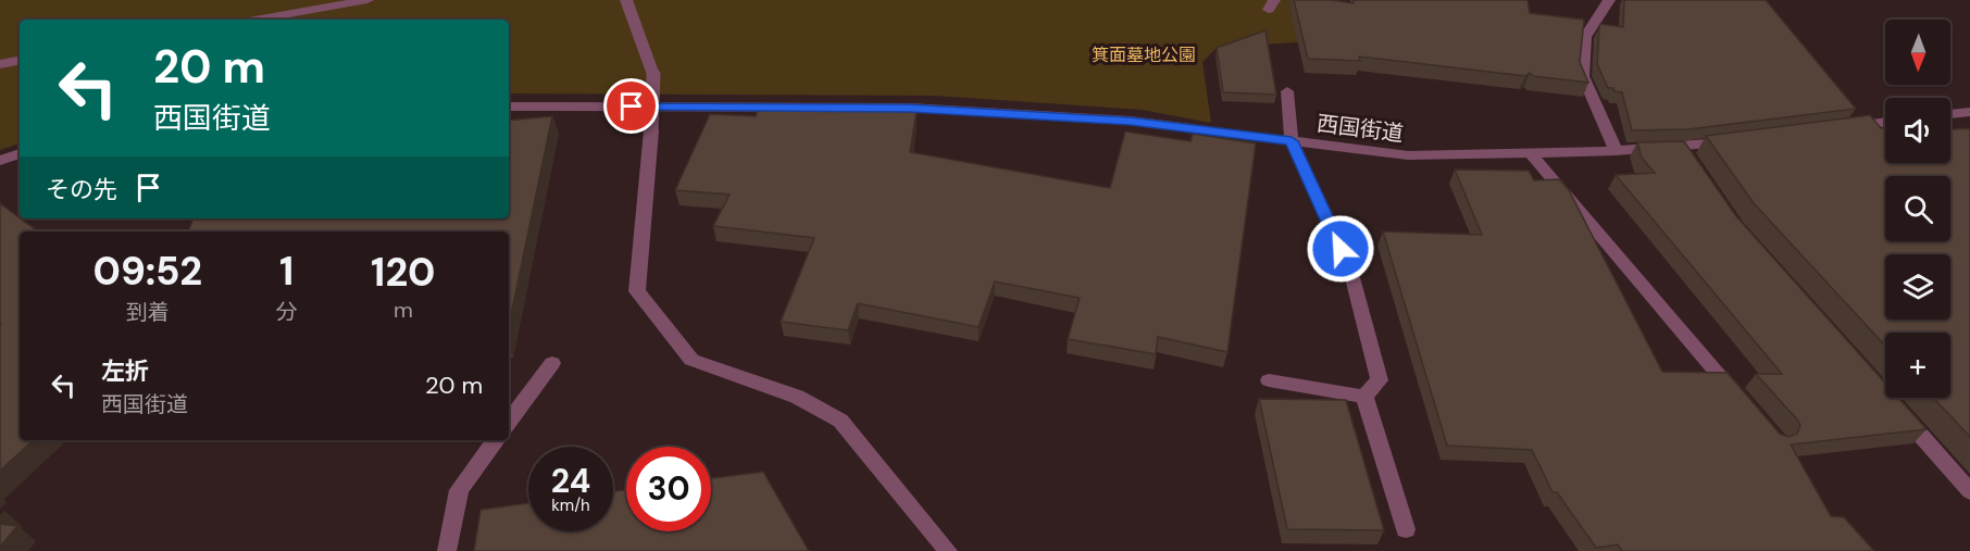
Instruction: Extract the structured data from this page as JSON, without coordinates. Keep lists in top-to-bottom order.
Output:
{
  "streets": {
    "street": ["西国街道"]
  },
  "parks": ["箕面墓地公園"],
  "north": "bottom",
  "page": {
    "map_buttons": "+",
    "turn": ["20 m", "西国街道"],
    "then": "その先",
    "eta": [
      "09:52",
      "到着",
      "1",
      "分",
      "120",
      "m"
    ],
    "list": [
      {
        "name": "左折",
        "note": "西国街道",
        "value": "20 m"
      }
    ],
    "speed": "24 km/h",
    "limit": "30"
  }
}
